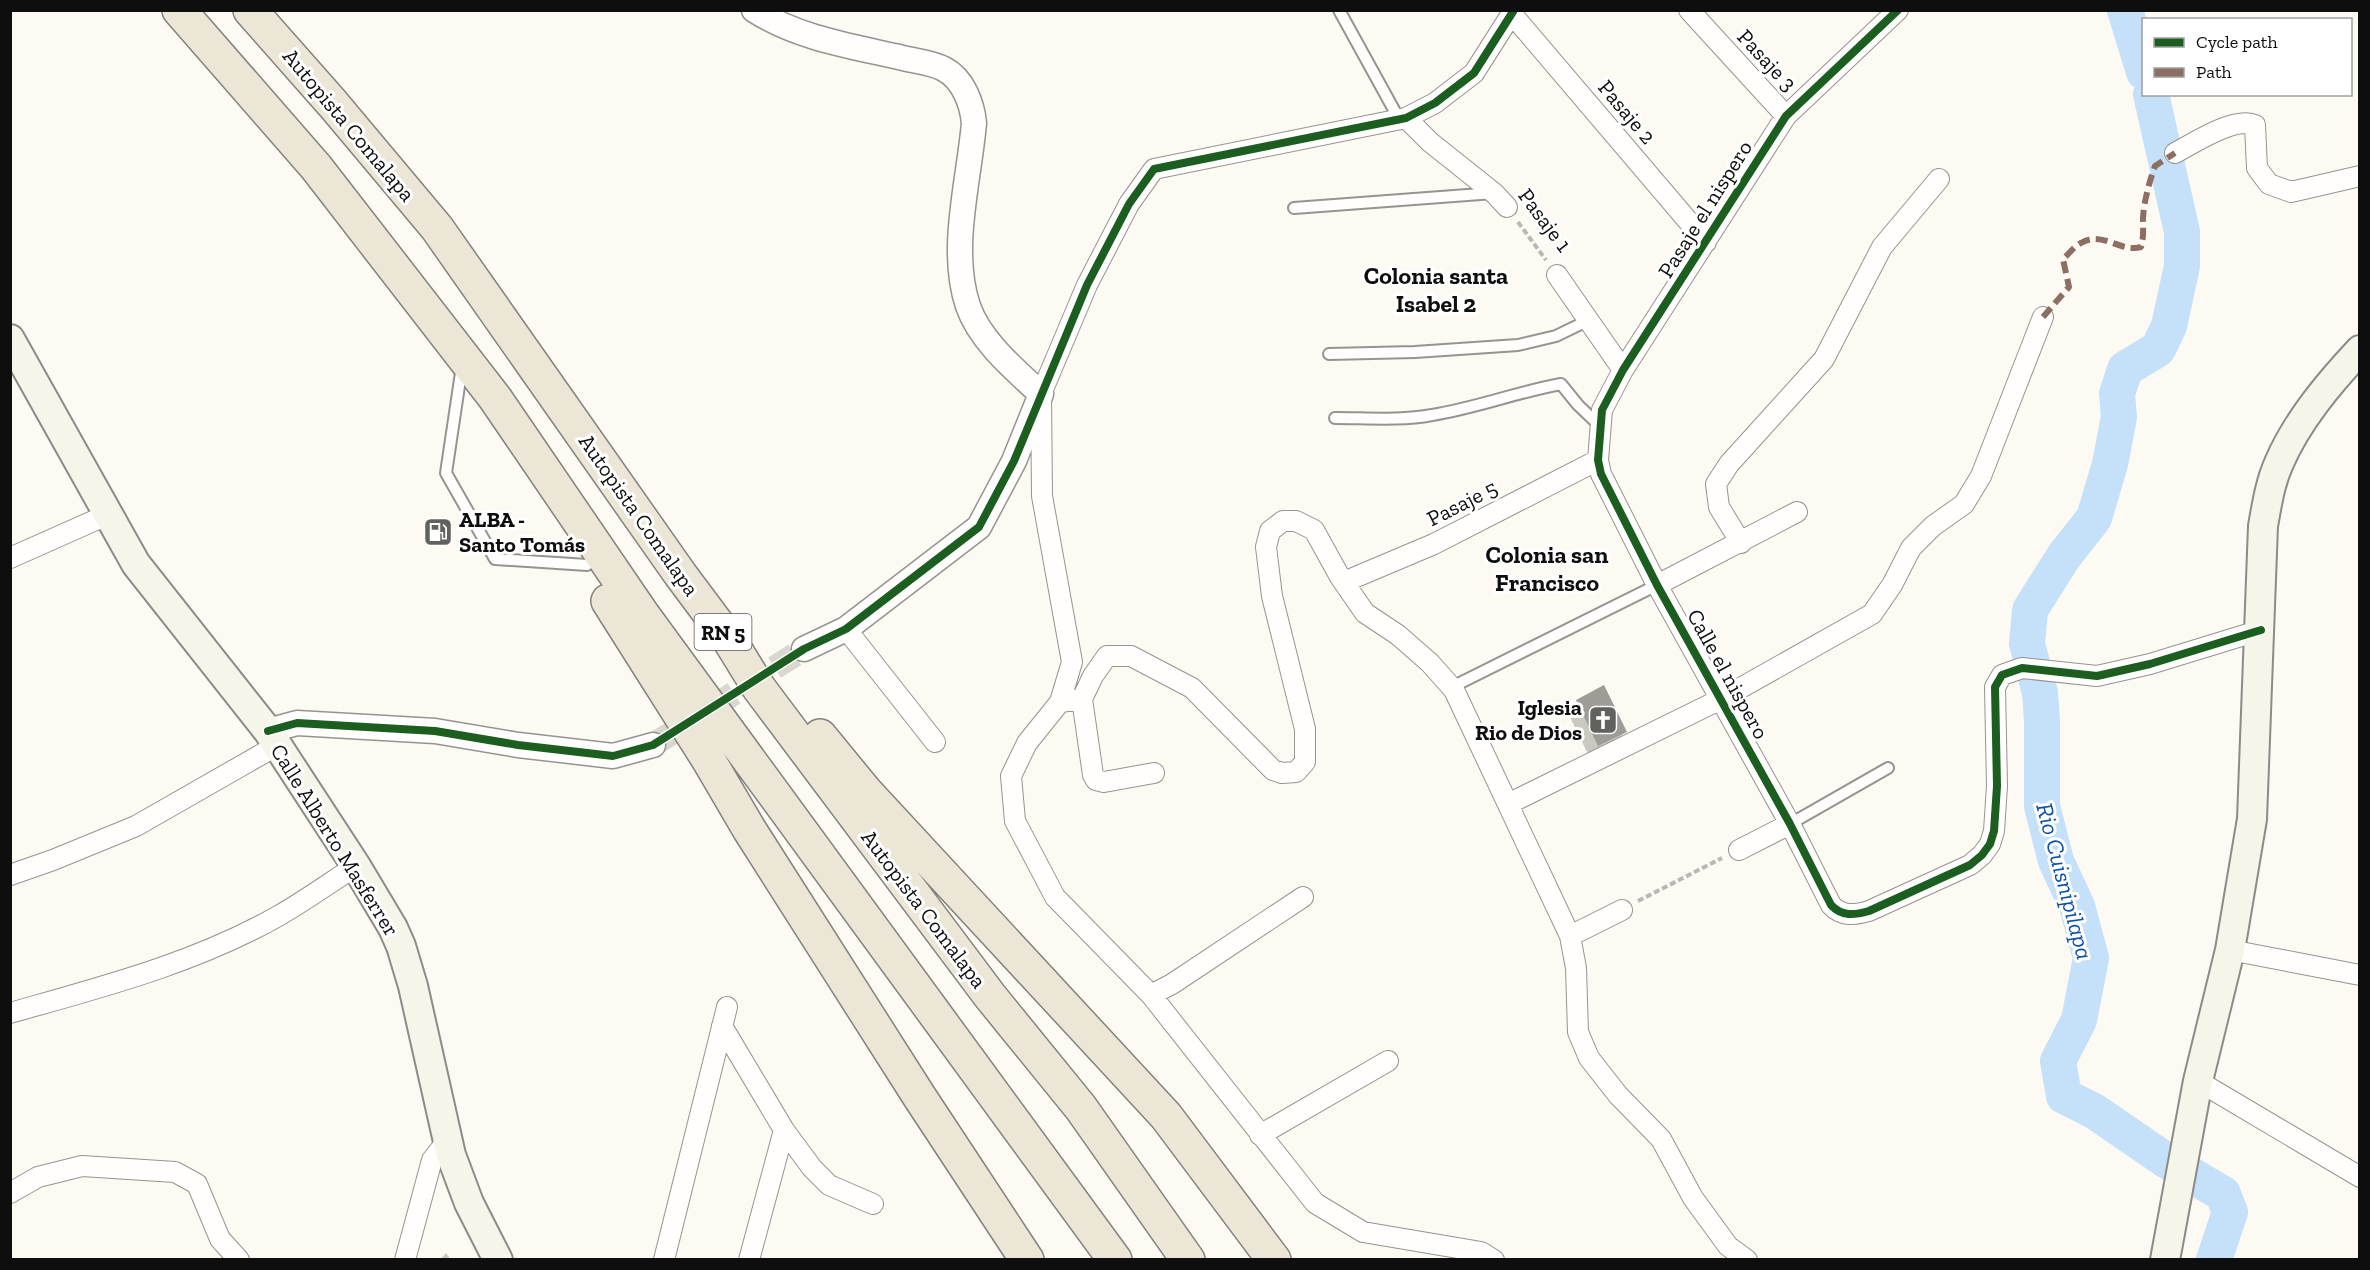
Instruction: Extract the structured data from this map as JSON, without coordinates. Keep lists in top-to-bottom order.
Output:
{
  "streets": {
    "highway": ["Autopista Comalapa", "RN 5"],
    "main road": ["Calle Alberto Masferrer"],
    "street": [
      "Pasaje 3",
      "Pasaje 2",
      "Pasaje el nispero",
      "Pasaje 1",
      "Pasaje 5",
      "Calle el nispero"
    ]
  },
  "crossings": [
    ["Pasaje 3", "Pasaje el nispero"],
    ["Pasaje 2", "Pasaje el nispero"],
    ["Pasaje el nispero", "Pasaje 1"],
    ["Pasaje el nispero", "Pasaje 5"],
    ["Pasaje el nispero", "Calle el nispero"],
    ["Pasaje 5", "Calle el nispero"]
  ],
  "districts": ["Colonia santa Isabel 2", "Colonia san Francisco"],
  "water": ["Rio Cuisnipilapa"],
  "places": {
    "fuel station": ["ALBA - Santo Tomás"],
    "church": ["Iglesia Rio de Dios"]
  },
  "legend": ["Cycle path", "Path"]
}
